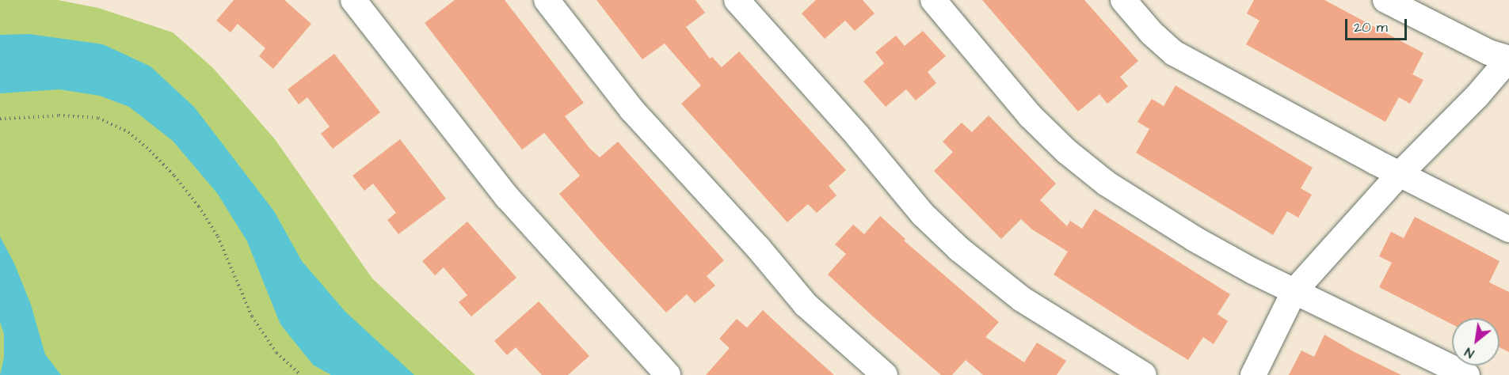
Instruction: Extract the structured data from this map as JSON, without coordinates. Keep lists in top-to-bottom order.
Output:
{
  "scale_bar": "20 m",
  "north": "bottom left"
}
